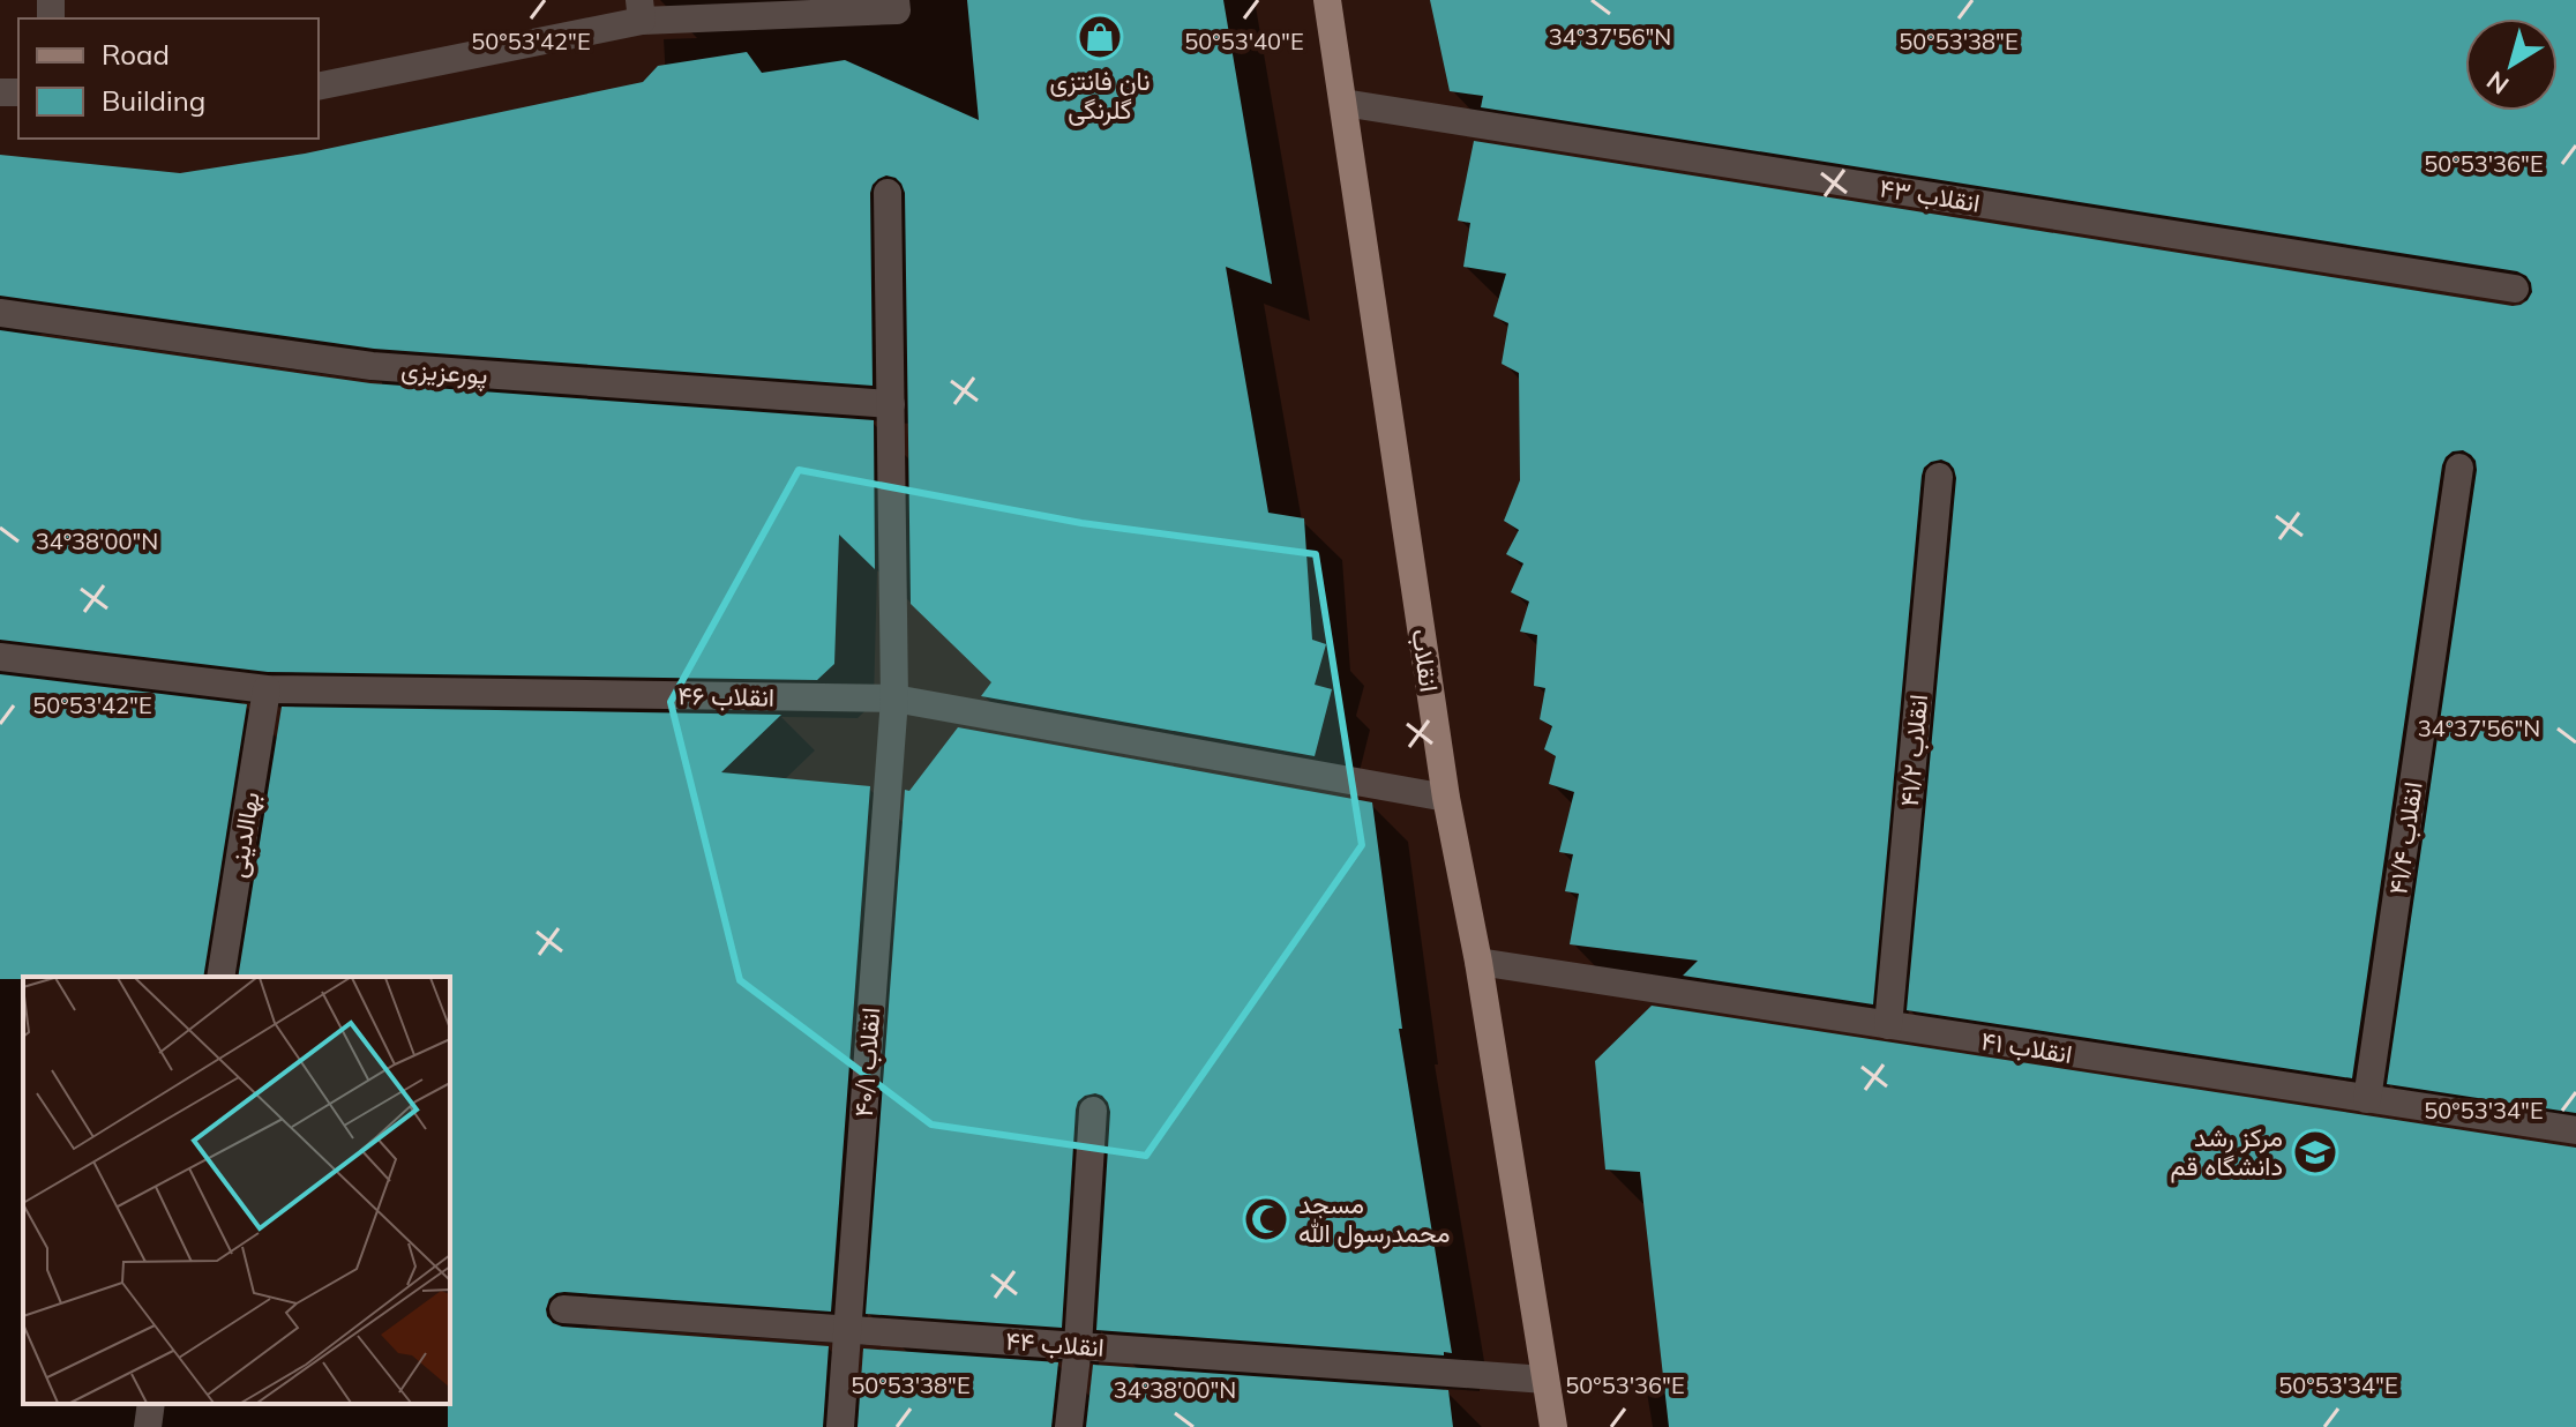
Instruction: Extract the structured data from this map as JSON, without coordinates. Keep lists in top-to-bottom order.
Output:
{
  "streets": {
    "main road": ["انقلاب"],
    "street": [
      "انقلاب ۴۳",
      "پورعزیزی",
      "انقلاب ۴۶",
      "انقلاب ۴۱/۲",
      "بهاالدینی",
      "انقلاب ۴۱/۴",
      "انقلاب ۴۱",
      "انقلاب ۴۰/۱",
      "انقلاب ۴۴"
    ]
  },
  "crossings": [
    ["انقلاب ۴۳", "انقلاب"],
    ["انقلاب", "انقلاب ۴۶"],
    ["انقلاب", "انقلاب ۴۱"],
    ["انقلاب", "انقلاب ۴۴"],
    ["انقلاب ۴۶", "بهاالدینی"],
    ["انقلاب ۴۶", "انقلاب ۴۰/۱"],
    ["انقلاب ۴۱/۲", "انقلاب ۴۱"],
    ["انقلاب ۴۱/۴", "انقلاب ۴۱"],
    ["انقلاب ۴۰/۱", "انقلاب ۴۴"]
  ],
  "places": {
    "shop": ["نان فانتزی گلرنگی"],
    "school or university": ["مرکز رشد دانشگاه قم"],
    "mosque": ["مسجد محمدرسول الله"]
  },
  "legend": ["Road", "Building"],
  "north": "bottom left",
  "coordinates": [
    "34°37'56\"N",
    "50°53'42\"E",
    "50°53'40\"E",
    "50°53'38\"E",
    "50°53'36\"E",
    "34°38'00\"N",
    "50°53'34\"E"
  ]
}
